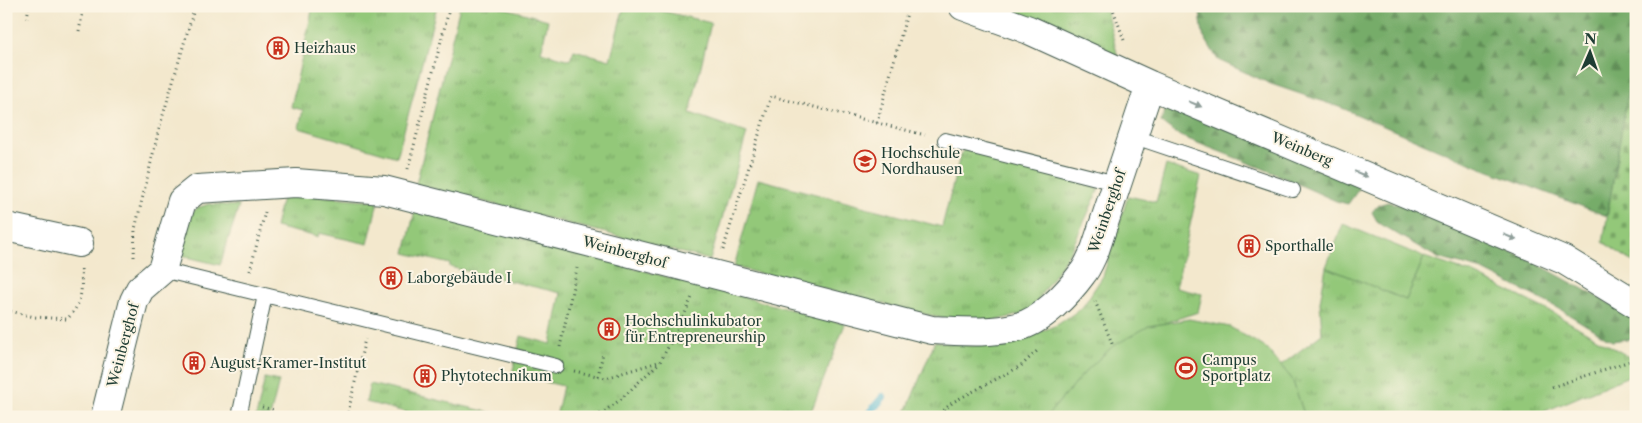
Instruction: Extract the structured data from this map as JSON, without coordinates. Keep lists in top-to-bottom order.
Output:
{
  "streets": {
    "street": ["Weinberg", "Weinberghof"]
  },
  "crossings": [
    ["Weinberg", "Weinberghof"]
  ],
  "one_way": ["Weinberg"],
  "places": {
    "building": [
      "Heizhaus",
      "Sporthalle",
      "Laborgebäude I",
      "Hochschulinkubator für Entrepreneurship",
      "August-Kramer-Institut",
      "Phytotechnikum"
    ],
    "school or university": ["Hochschule Nordhausen"],
    "sports": ["Campus Sportplatz"]
  },
  "north": "top"
}
